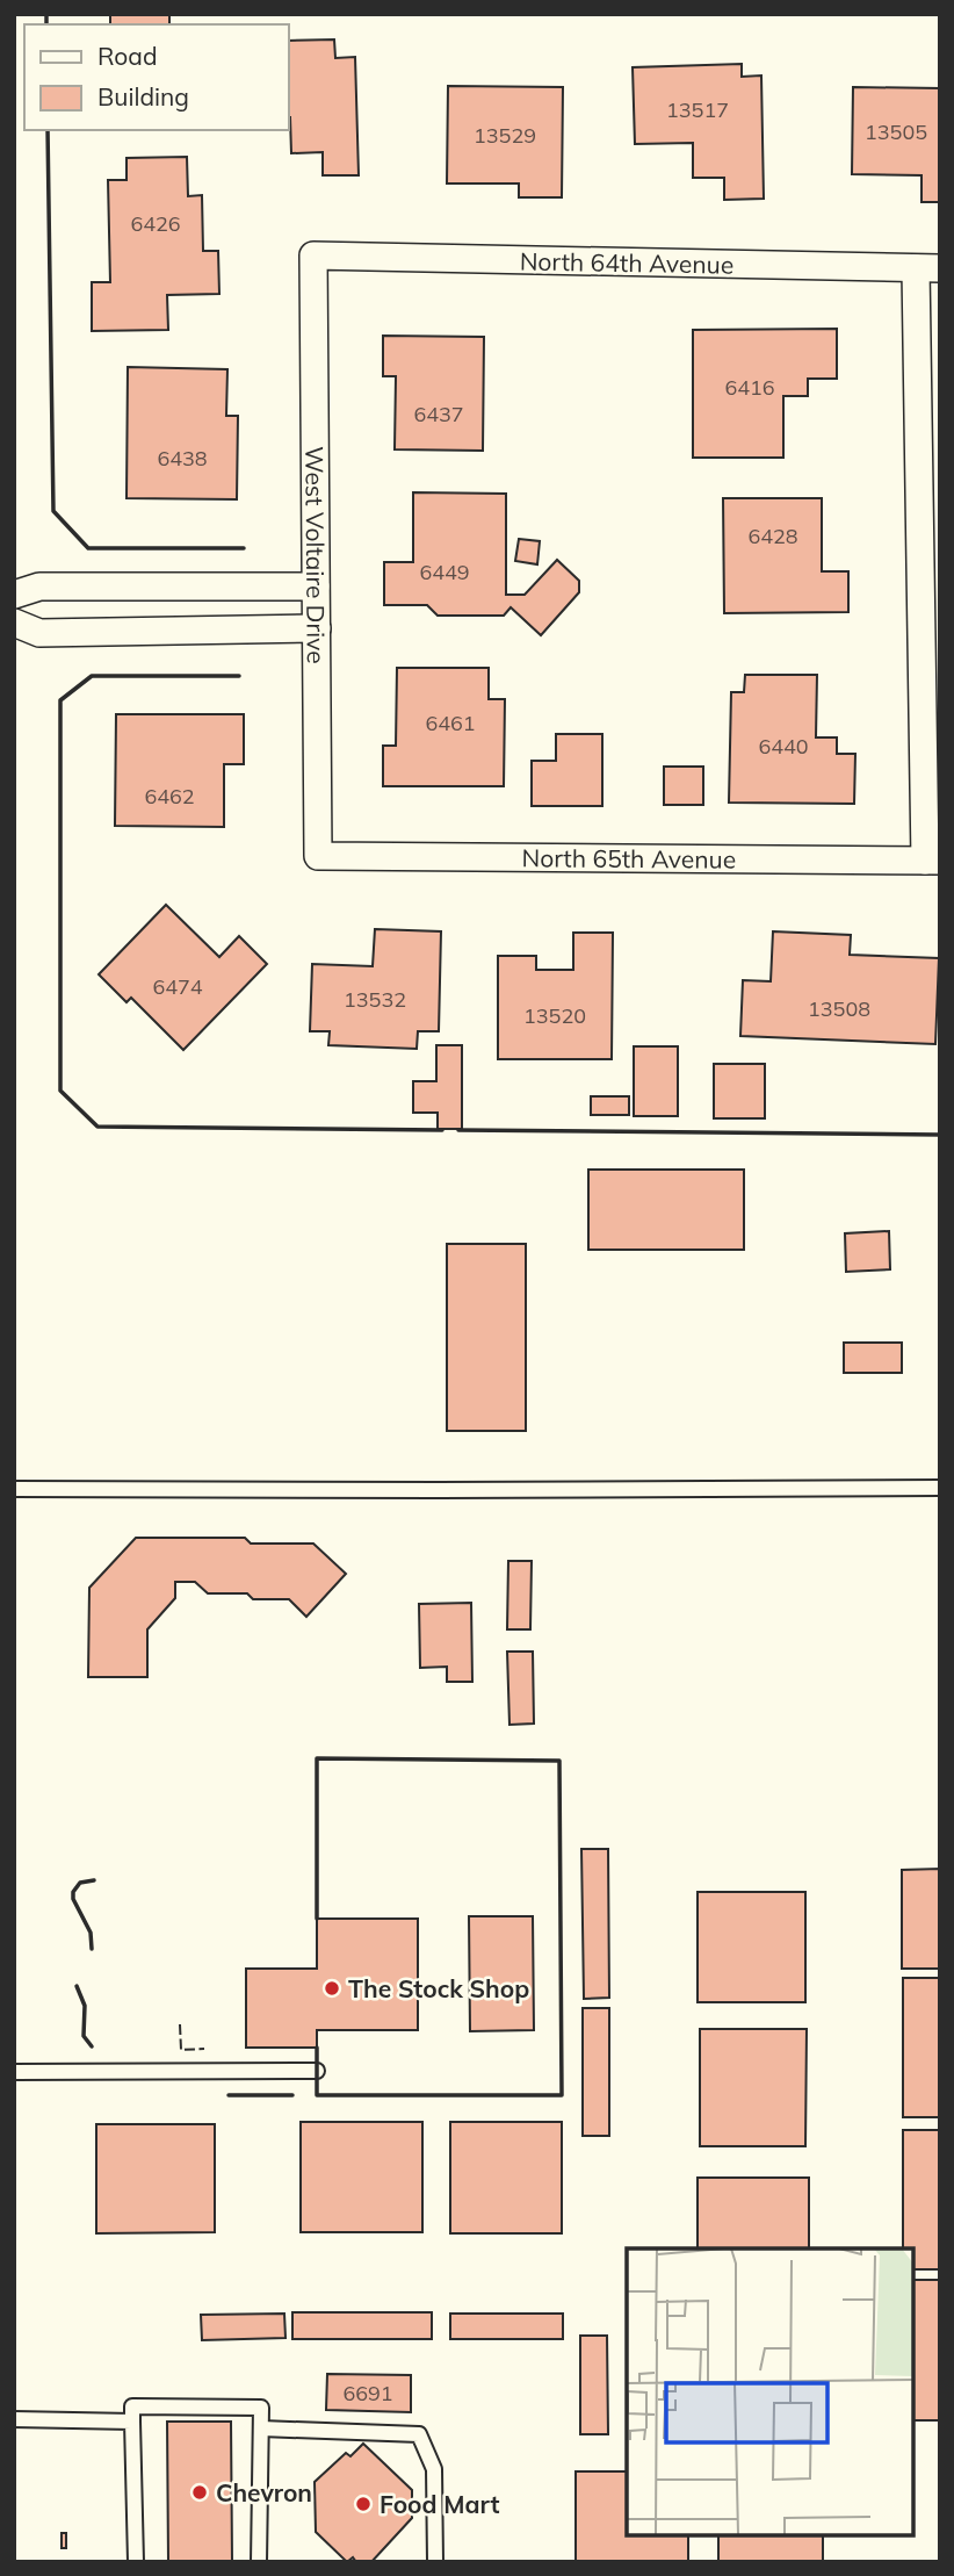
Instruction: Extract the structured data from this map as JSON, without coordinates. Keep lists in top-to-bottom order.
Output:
{
  "streets": {
    "street": ["North 64th Avenue", "West Voltaire Drive", "North 65th Avenue"]
  },
  "crossings": [
    ["North 64th Avenue", "West Voltaire Drive"],
    ["West Voltaire Drive", "North 65th Avenue"]
  ],
  "places": ["The Stock Shop", "Chevron", "Food Mart"],
  "house_numbers": [
    "13517",
    "13505",
    "13529",
    "6426",
    "6416",
    "6437",
    "6438",
    "6428",
    "6449",
    "6461",
    "6440",
    "6462",
    "6474",
    "13532",
    "13508",
    "13520",
    "6691"
  ],
  "legend": ["Road", "Building"]
}
